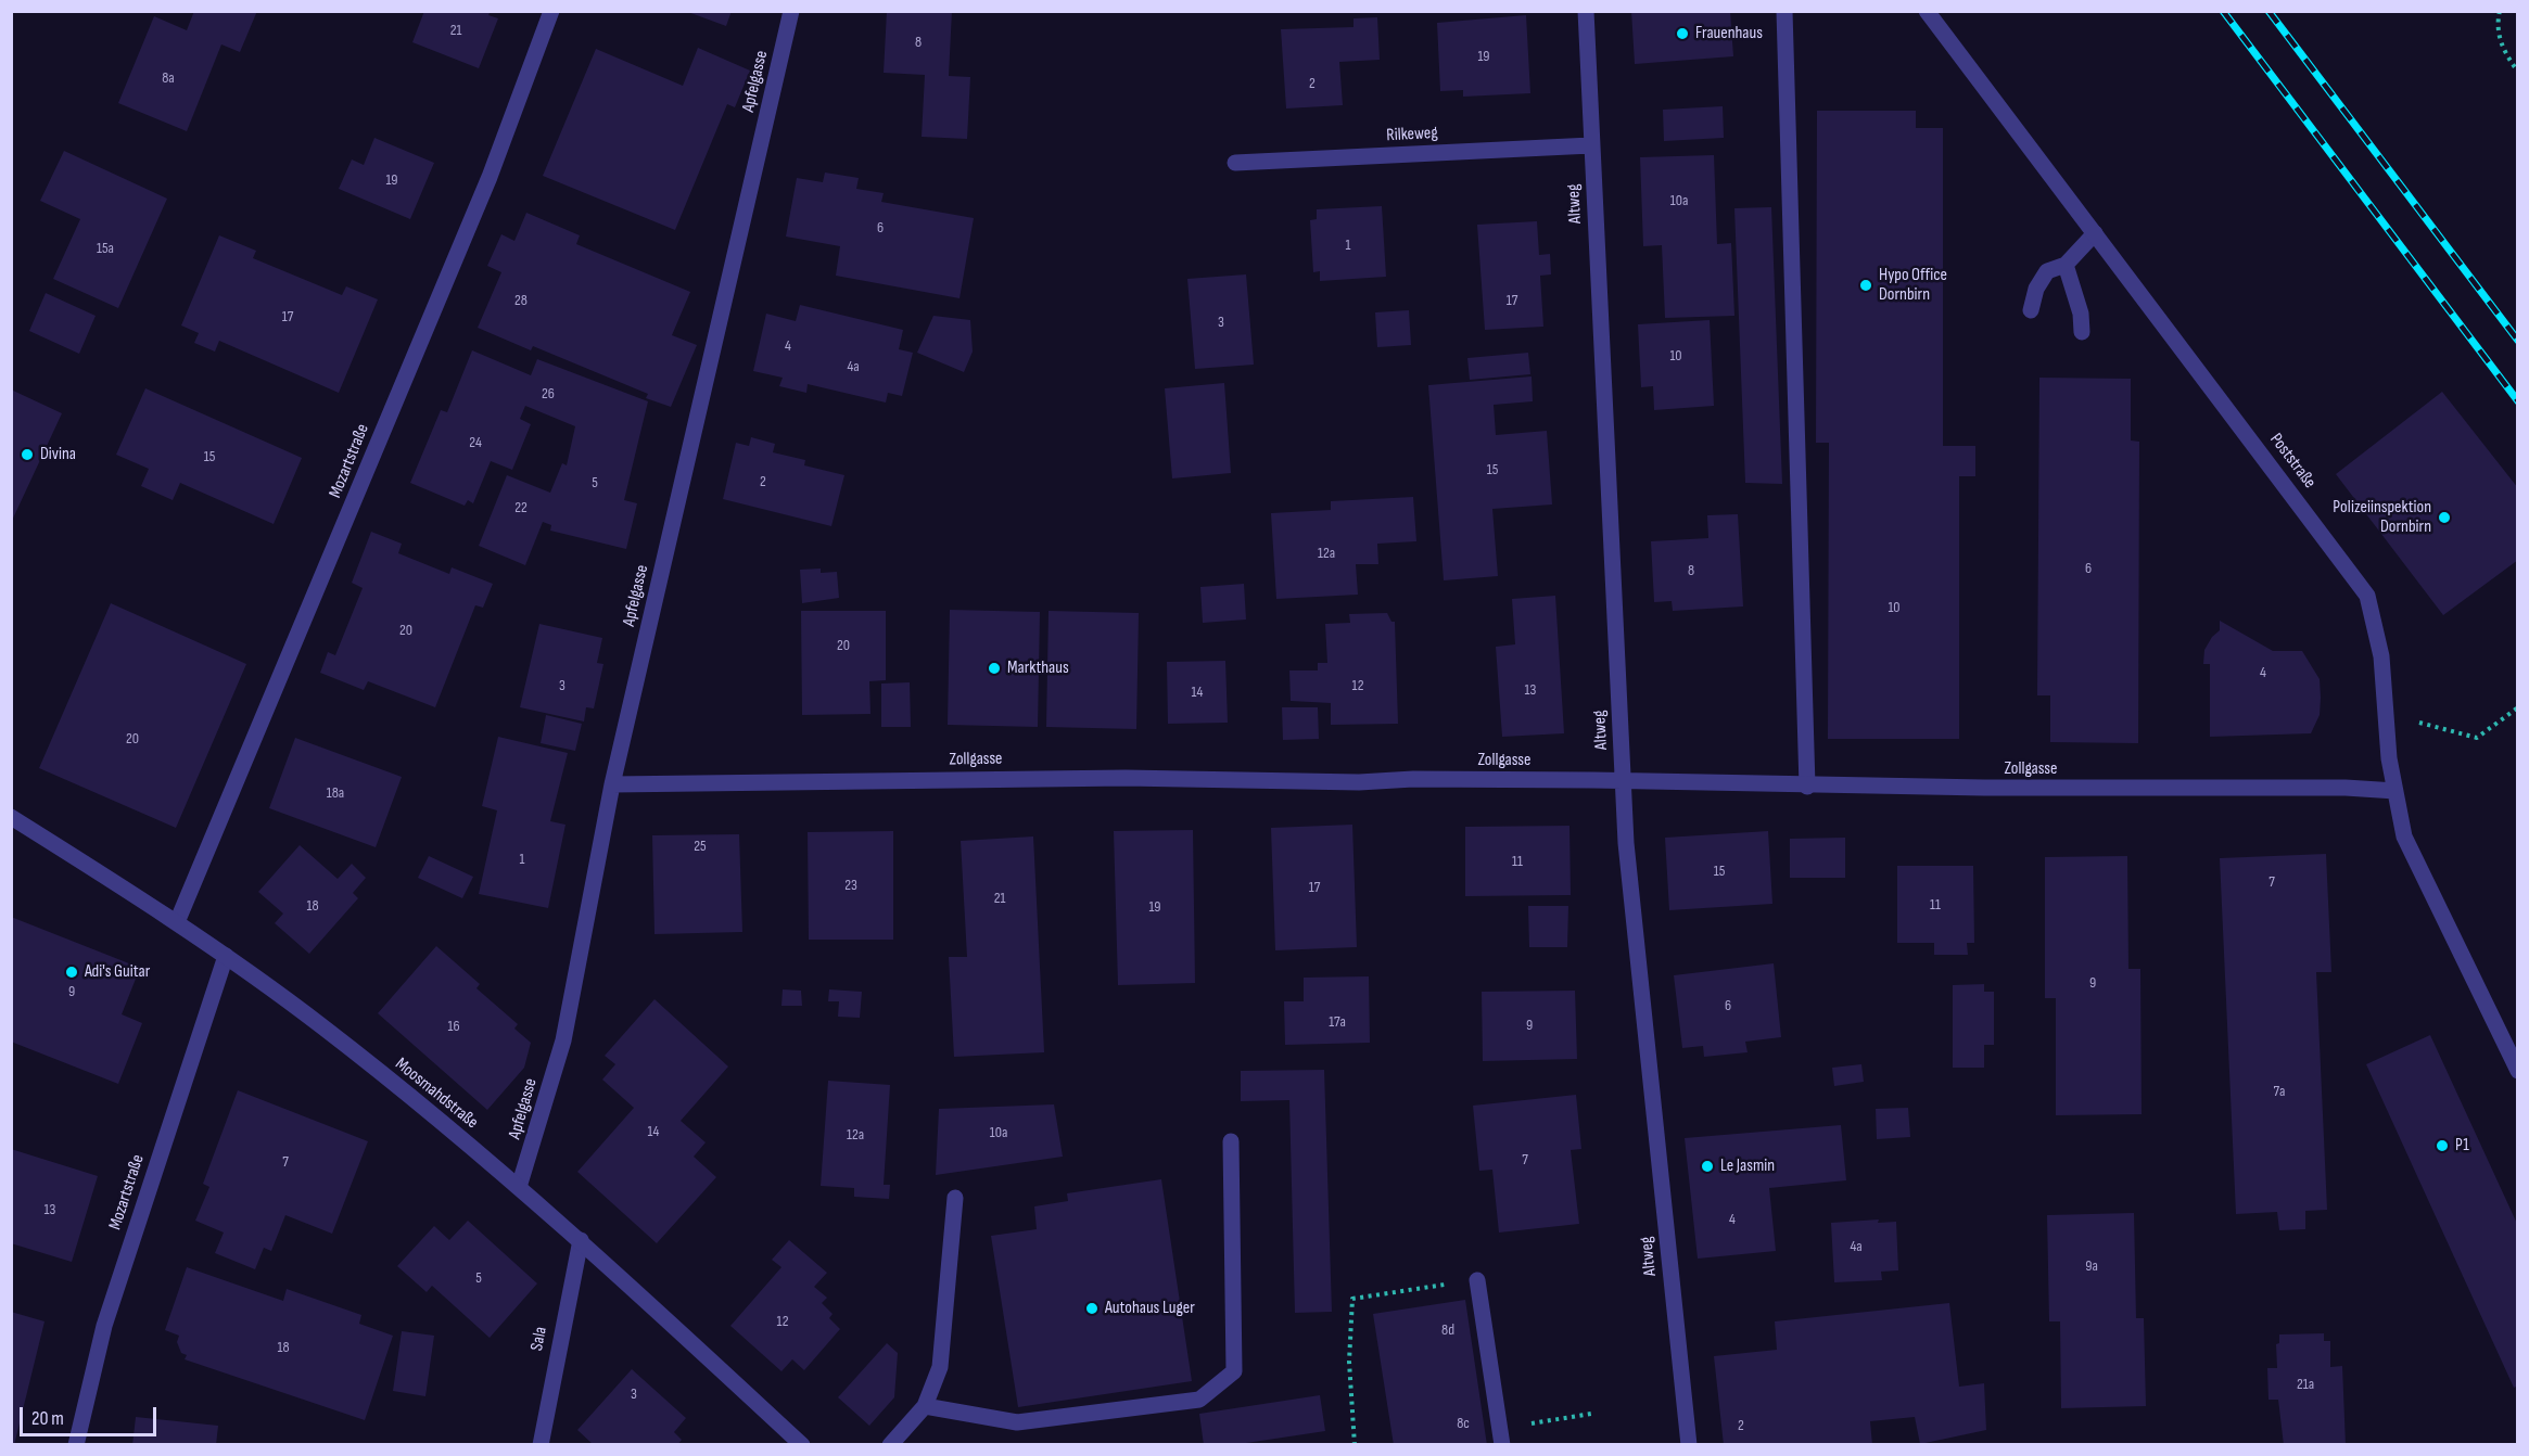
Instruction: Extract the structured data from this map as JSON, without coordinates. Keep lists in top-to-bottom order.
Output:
{
  "streets": {
    "street": [
      "Apfelgasse",
      "Rilkeweg",
      "Altweg",
      "Mozartstraße",
      "Poststraße",
      "Zollgasse",
      "Moosmahdstraße",
      "Sala"
    ]
  },
  "crossings": [
    ["Apfelgasse", "Zollgasse"],
    ["Apfelgasse", "Moosmahdstraße"],
    ["Rilkeweg", "Altweg"],
    ["Altweg", "Zollgasse"],
    ["Mozartstraße", "Moosmahdstraße"],
    ["Poststraße", "Zollgasse"],
    ["Moosmahdstraße", "Sala"]
  ],
  "places": [
    "Frauenhaus",
    "Hypo Office Dornbirn",
    "Divina",
    "Polizeiinspektion Dornbirn",
    "Markthaus",
    "Adi's Guitar",
    "P1",
    "Le Jasmin",
    "Autohaus Luger"
  ],
  "house_numbers": [
    "21",
    "8",
    "19",
    "8a",
    "2",
    "19",
    "10a",
    "6",
    "1",
    "15a",
    "28",
    "17",
    "17",
    "3",
    "4",
    "10",
    "4a",
    "26",
    "24",
    "15",
    "15",
    "2",
    "5",
    "22",
    "12a",
    "6",
    "8",
    "10",
    "20",
    "20",
    "4",
    "3",
    "12",
    "13",
    "14",
    "20",
    "18a",
    "25",
    "1",
    "11",
    "15",
    "7",
    "23",
    "17",
    "21",
    "11",
    "18",
    "19",
    "9",
    "9",
    "6",
    "17a",
    "9",
    "16",
    "7a",
    "14",
    "10a",
    "12a",
    "7",
    "7",
    "13",
    "4",
    "4a",
    "9a",
    "5",
    "12",
    "8d",
    "18",
    "21a",
    "3",
    "8c",
    "2"
  ],
  "scale_bar": "20 m"
}
